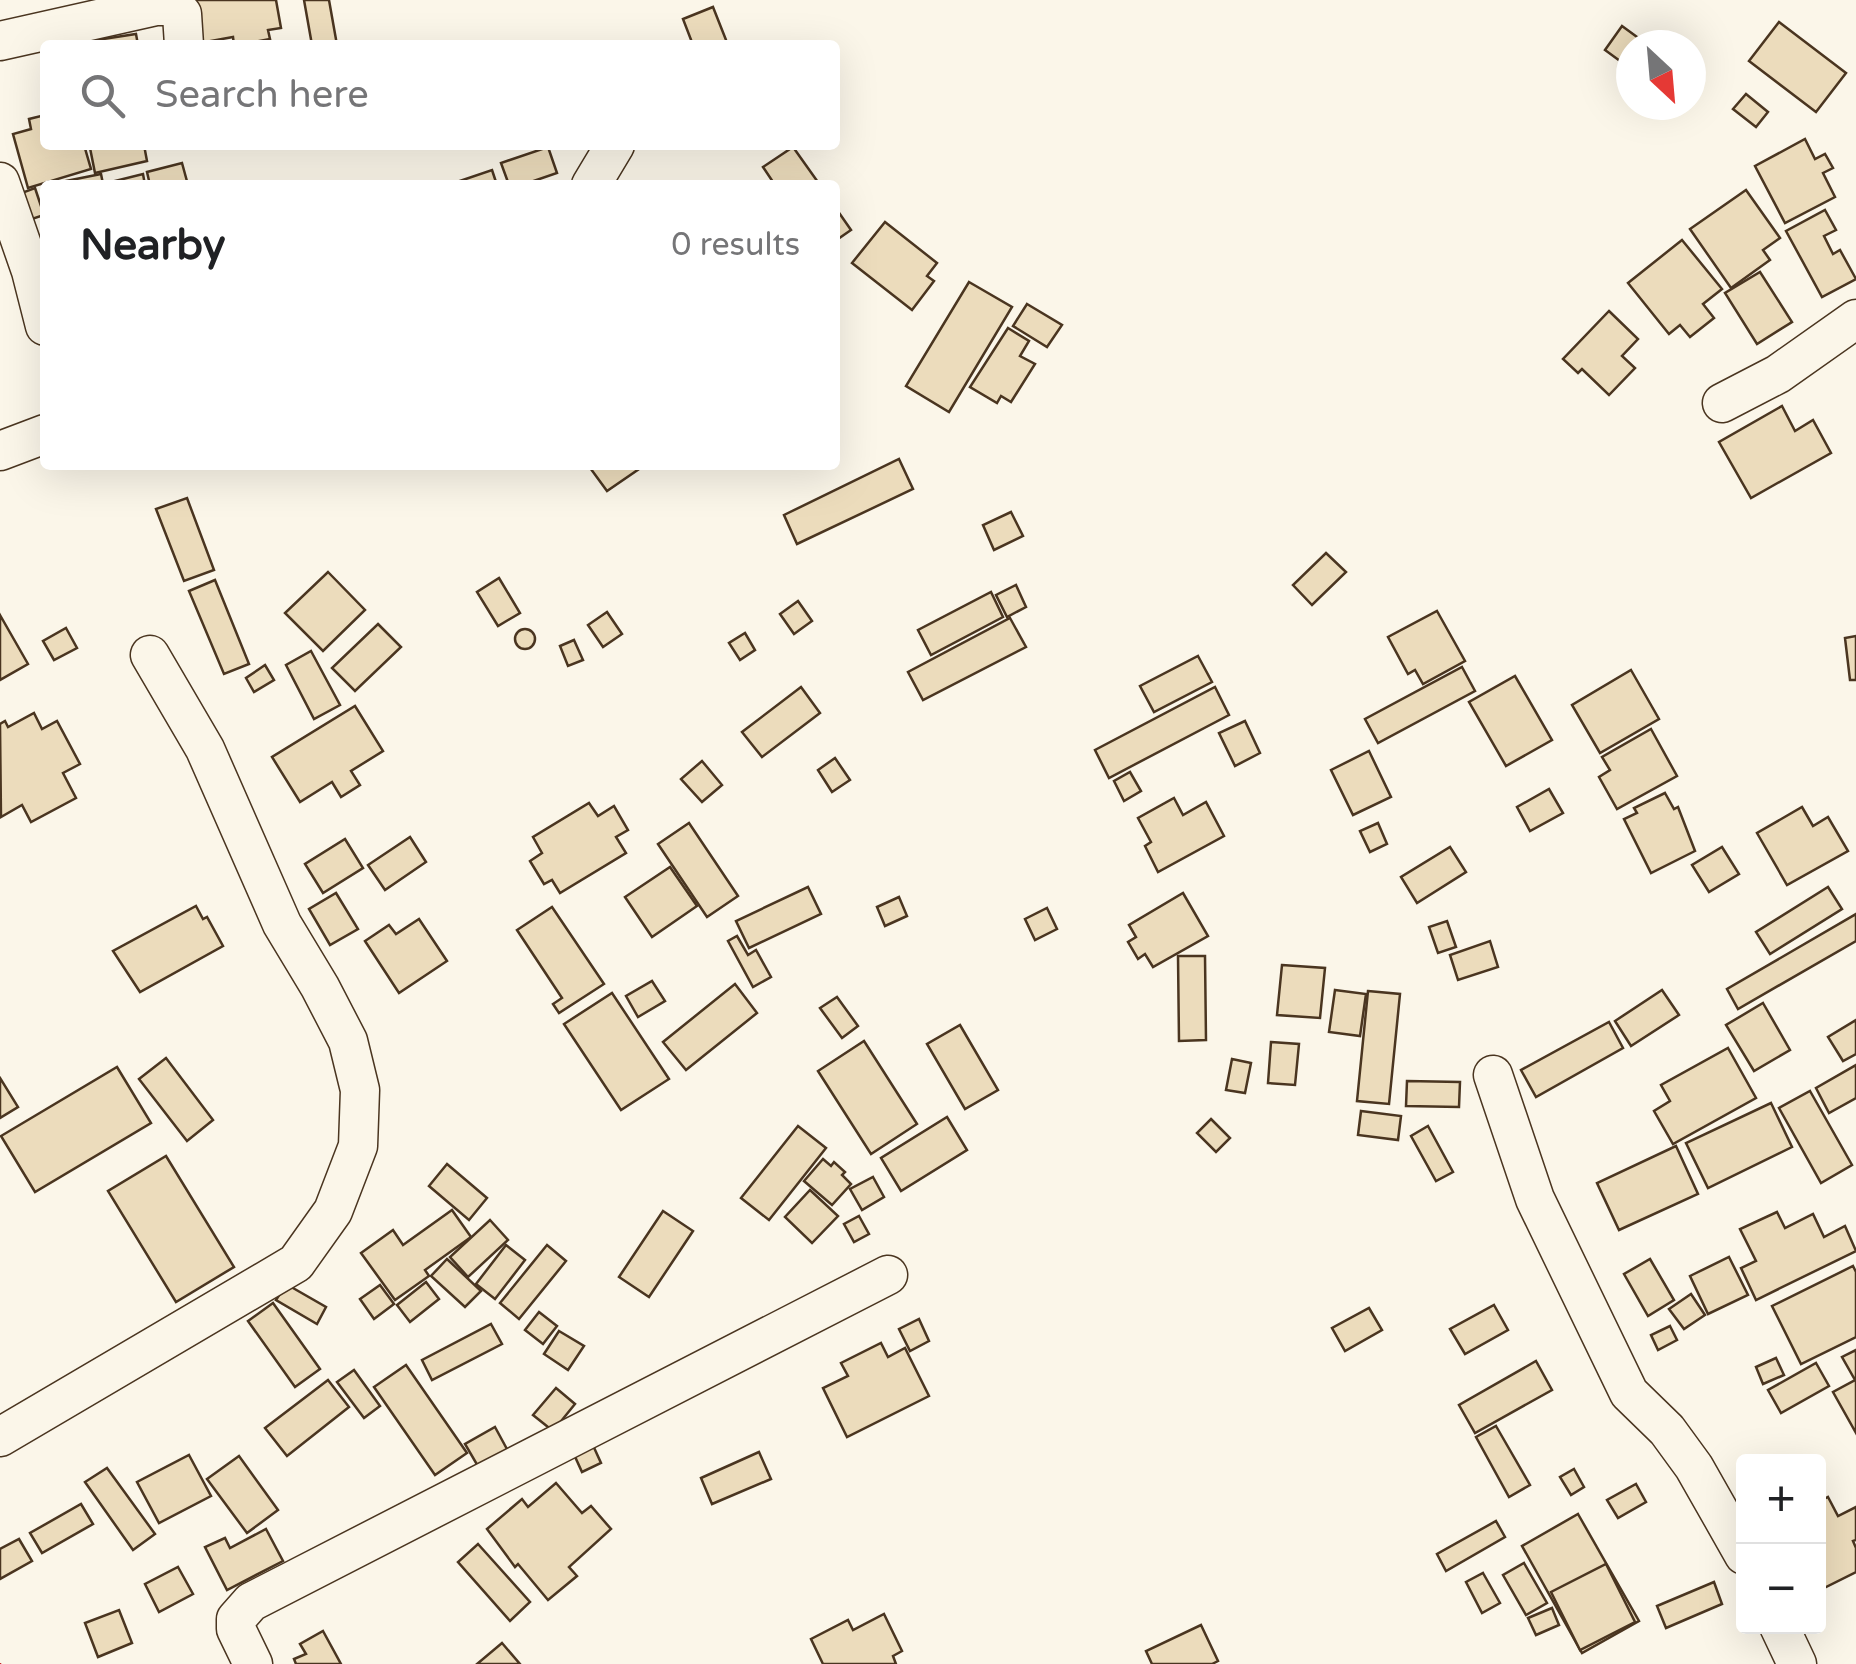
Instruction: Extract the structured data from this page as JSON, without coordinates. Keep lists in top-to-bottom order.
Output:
{
  "north": "bottom right",
  "page": {
    "search": "Search here",
    "heading": ["Nearby", "0 results"],
    "map_buttons": ["+", "−"]
  }
}
